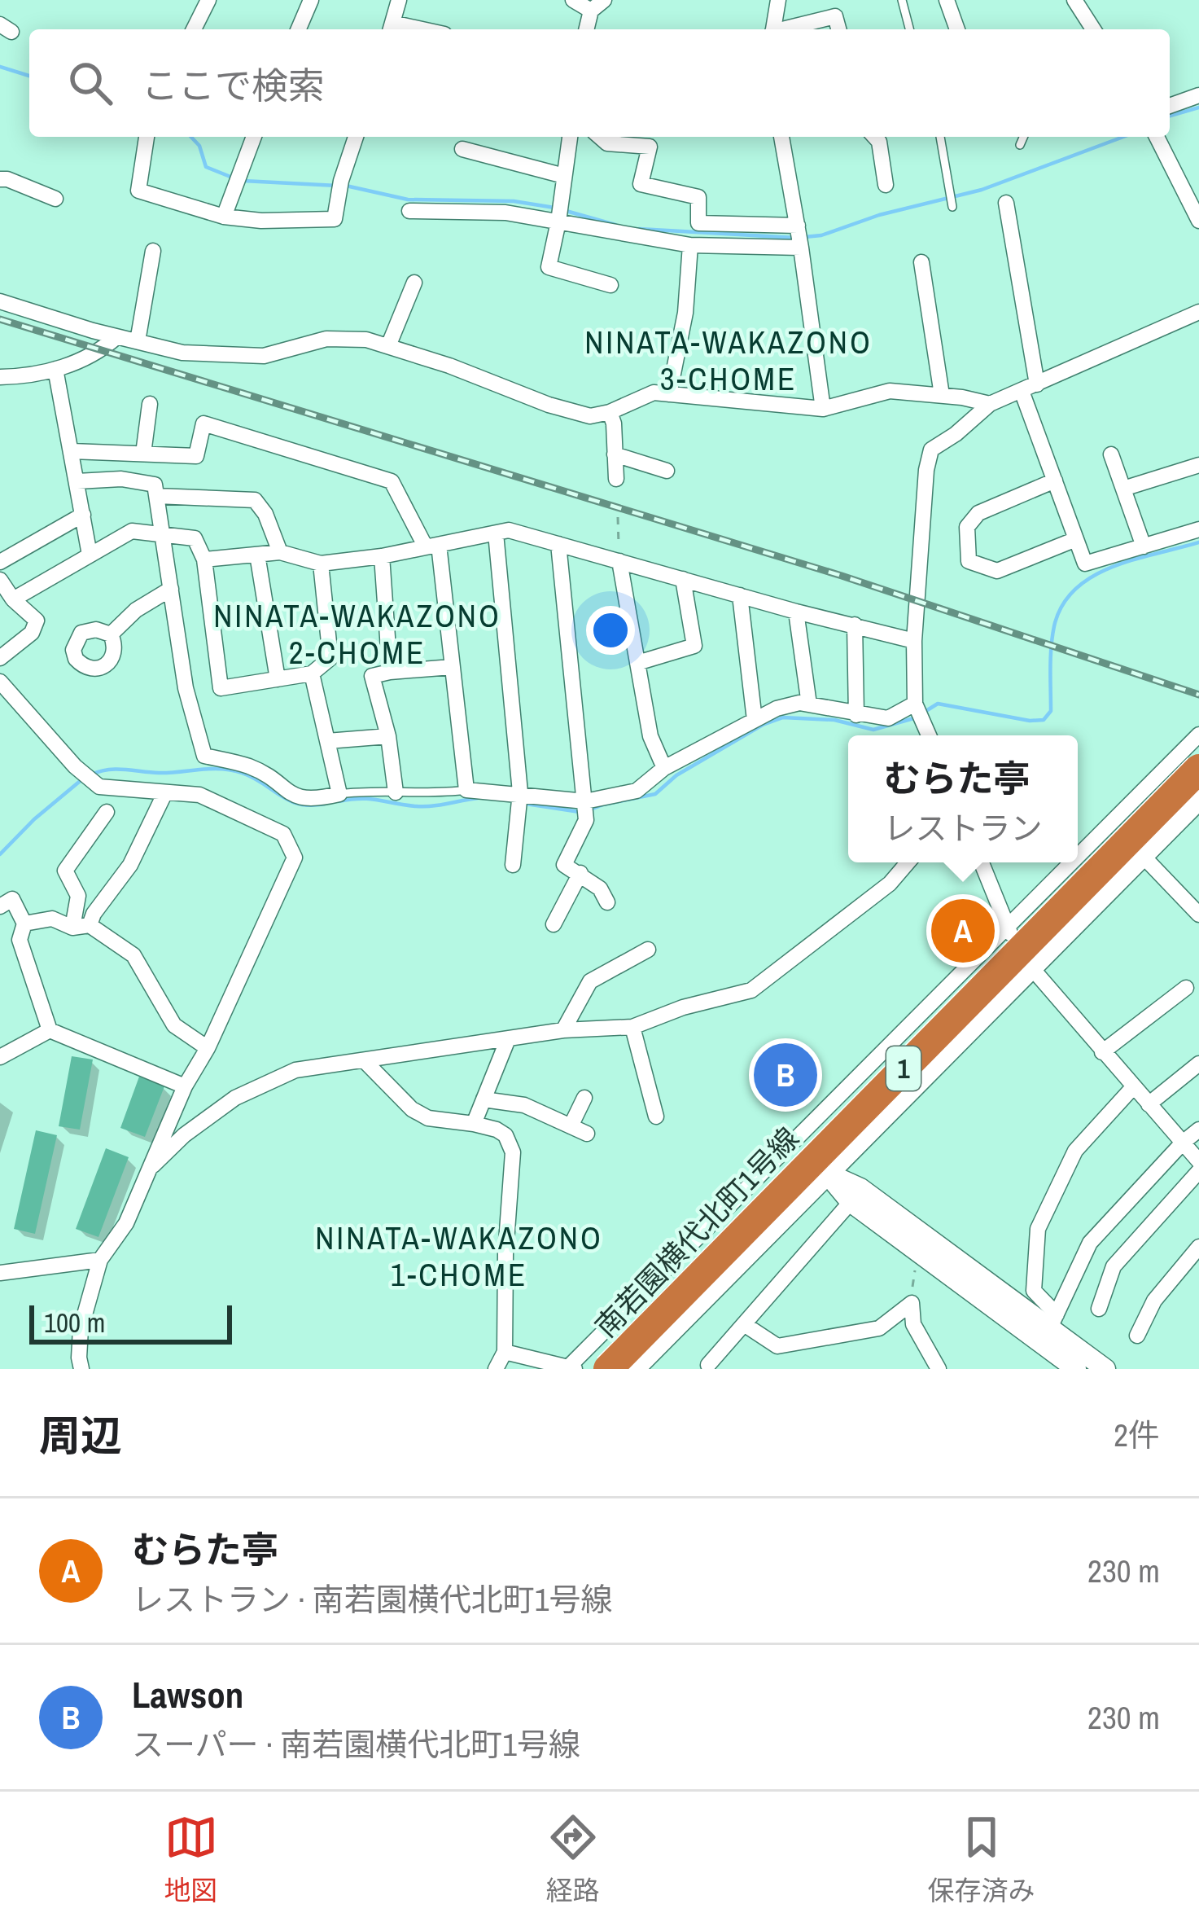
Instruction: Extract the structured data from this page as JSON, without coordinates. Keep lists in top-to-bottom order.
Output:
{
  "streets": {
    "highway": ["1"],
    "street": ["南若園横代北町1号線"]
  },
  "crossings": [
    ["1", "南若園横代北町1号線"]
  ],
  "districts": ["NINATA-WAKAZONO 3-CHOME", "NINATA-WAKAZONO 2-CHOME", "NINATA-WAKAZONO 1-CHOME"],
  "scale_bar": "100 m",
  "page": {
    "search": "ここで検索",
    "popup": ["むらた亭", "レストラン"],
    "pins": ["A", "B"],
    "scale": "100 m",
    "heading": ["周辺", "2件"],
    "list": [
      {
        "mark": "A",
        "name": "むらた亭",
        "note": "レストラン · 南若園横代北町1号線",
        "value": "230 m"
      },
      {
        "mark": "B",
        "name": "Lawson",
        "note": "スーパー · 南若園横代北町1号線",
        "value": "230 m"
      }
    ],
    "nav": ["地図", "経路", "保存済み"]
  }
}
